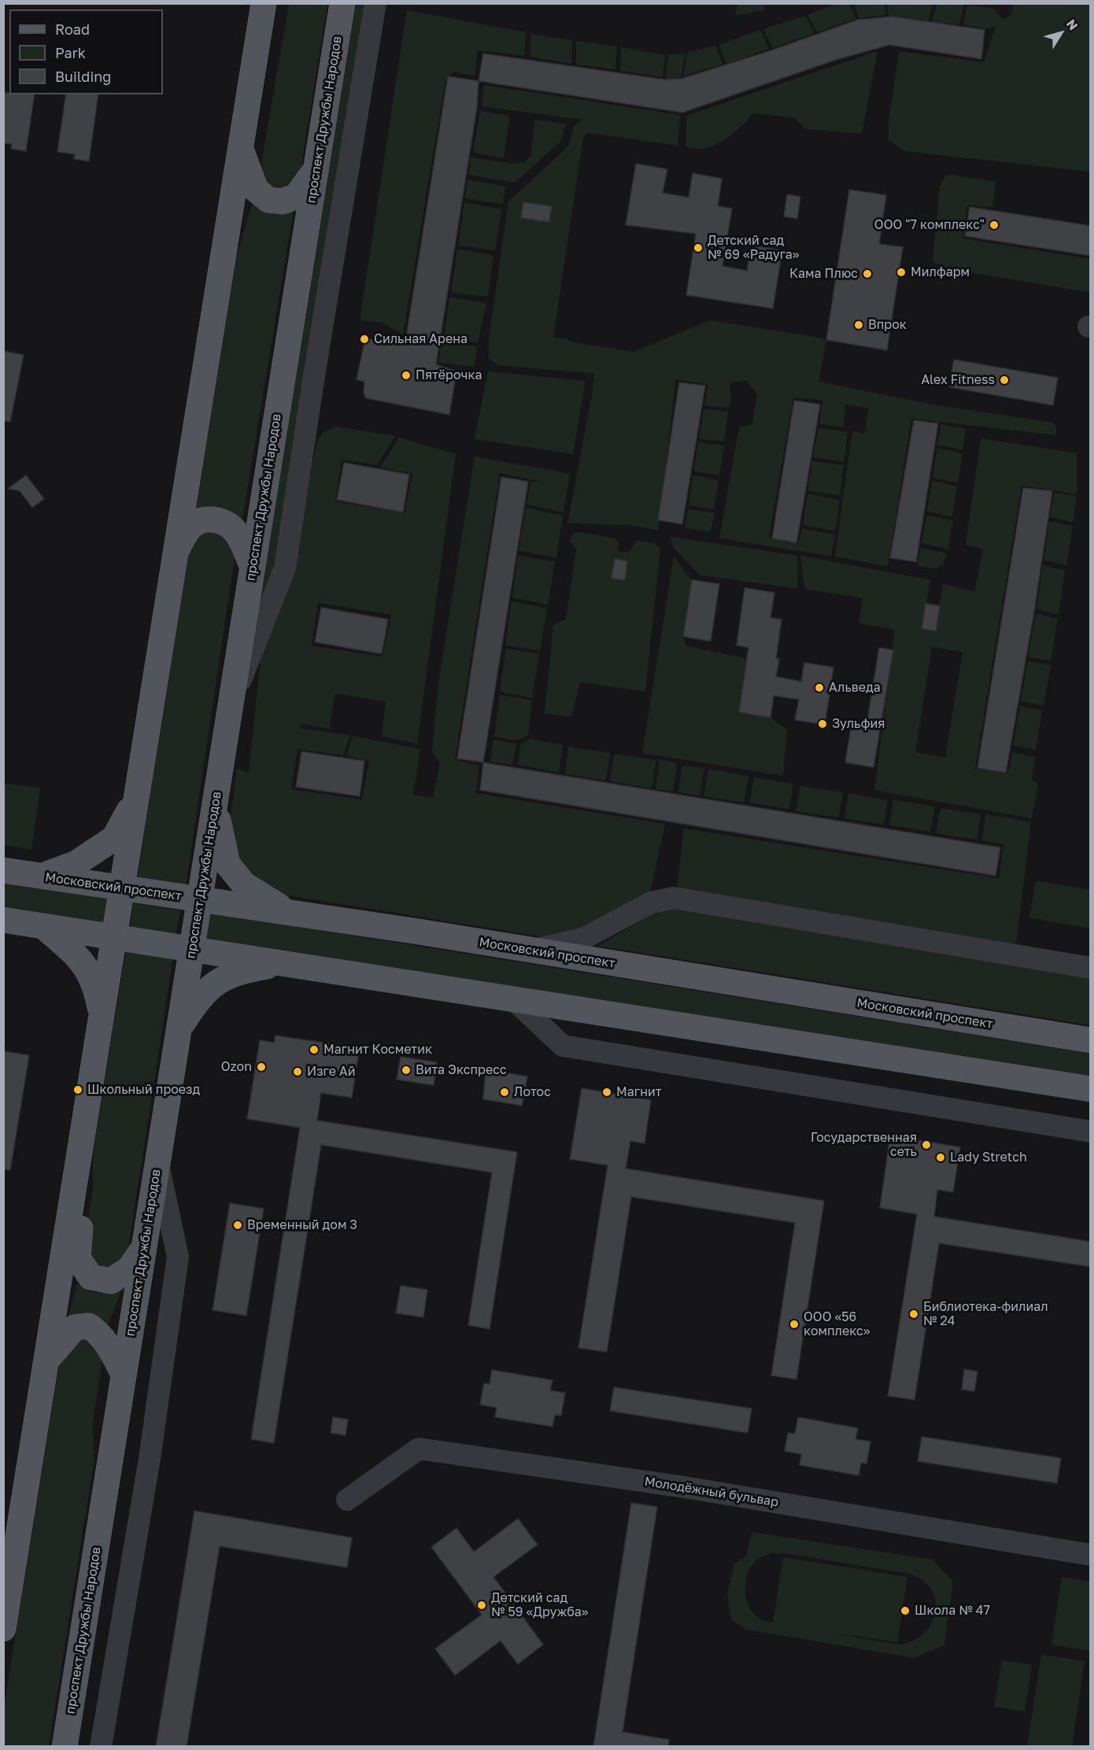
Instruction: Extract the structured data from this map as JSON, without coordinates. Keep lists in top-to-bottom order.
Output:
{
  "streets": {
    "main road": ["проспект Дружбы Народов", "Московский проспект"],
    "street": ["Молодёжный бульвар"]
  },
  "crossings": [
    ["проспект Дружбы Народов", "Московский проспект"]
  ],
  "places": [
    "ООО \"7 комплекс\"",
    "Детский сад № 69 «Радуга»",
    "Милфарм",
    "Кама Плюс",
    "Впрок",
    "Сильная Арена",
    "Пятёрочка",
    "Alex Fitness",
    "Альведа",
    "Зульфия",
    "Магнит Косметик",
    "Ozon",
    "Вита Экспресс",
    "Изге Ай",
    "Школьный проезд",
    "Лотос",
    "Магнит",
    "Государственная сеть",
    "Lady Stretch",
    "Временный дом 3",
    "Библиотека-филиал № 24",
    "ООО «56 комплекс»",
    "Детский сад № 59 «Дружба»",
    "Школа № 47"
  ],
  "legend": ["Road", "Park", "Building"],
  "north": "top right"
}
